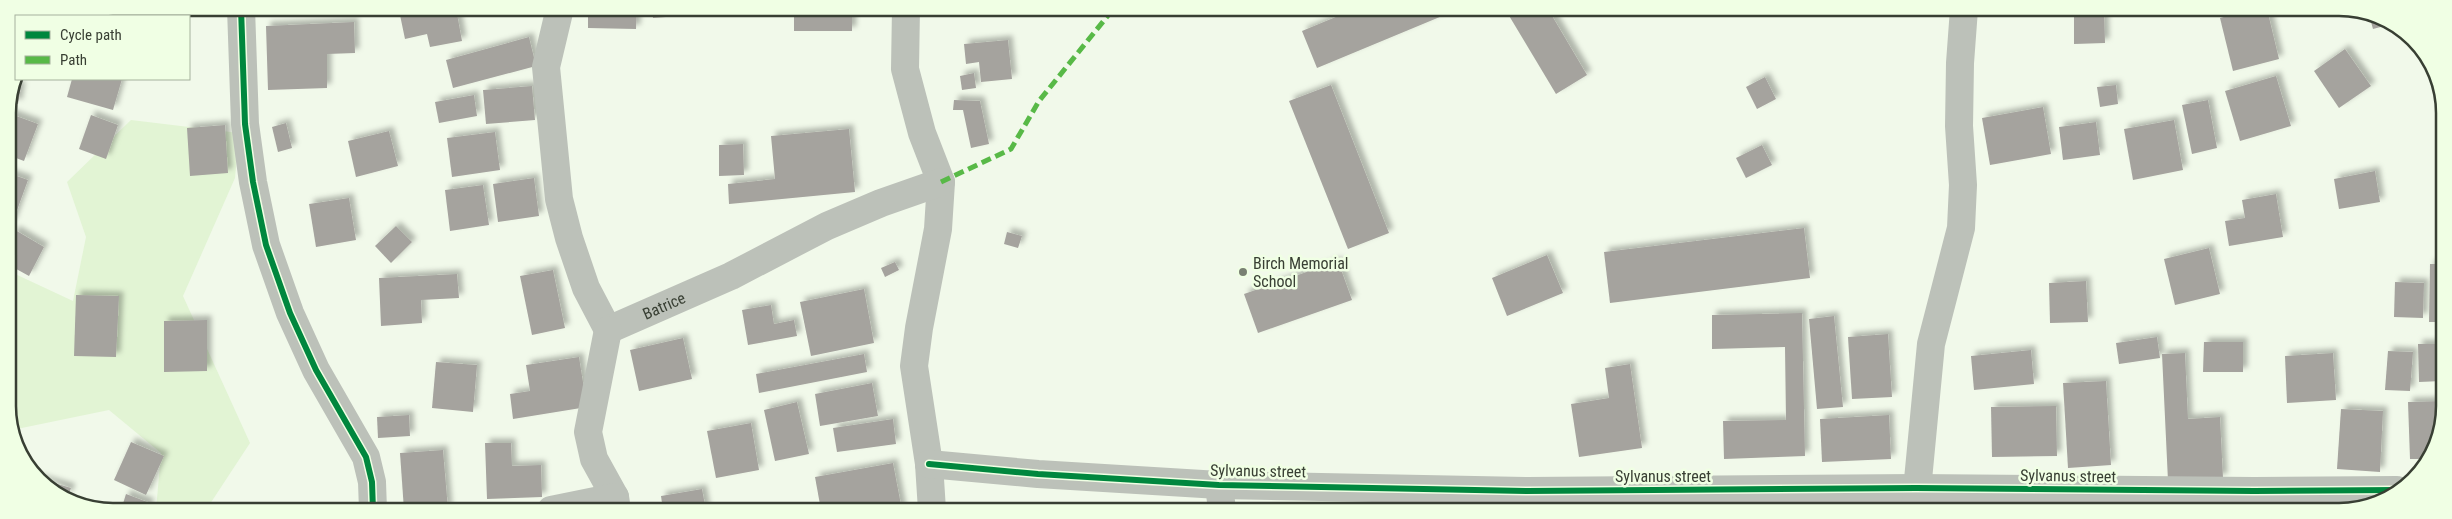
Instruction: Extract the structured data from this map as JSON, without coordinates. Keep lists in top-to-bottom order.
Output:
{
  "streets": {
    "street": ["Batrice", "Sylvanus street"]
  },
  "places": ["Birch Memorial School"],
  "legend": ["Cycle path", "Path"]
}
